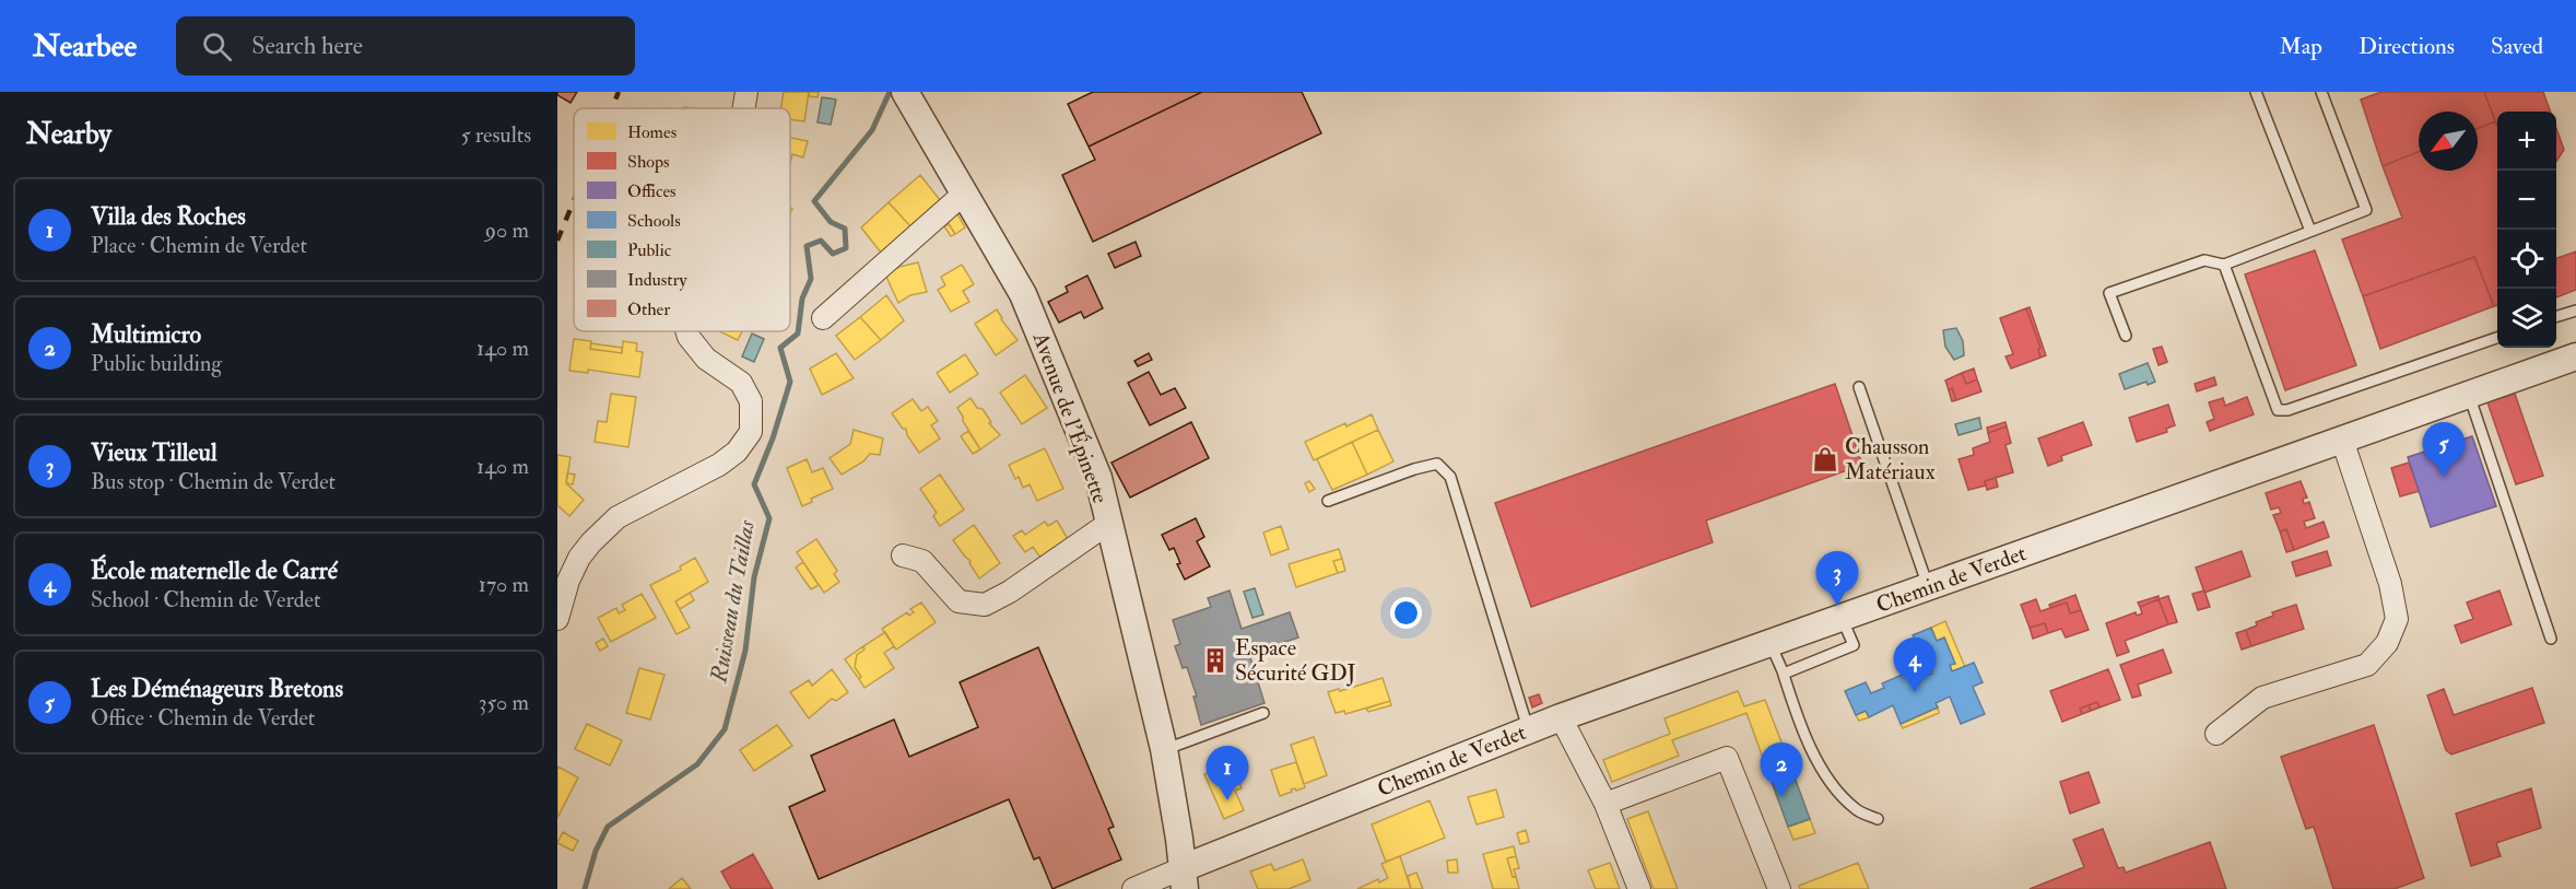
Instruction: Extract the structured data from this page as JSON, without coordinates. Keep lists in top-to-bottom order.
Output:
{
  "streets": {
    "street": ["Avenue de l'Épinette", "Chemin de Verdet"]
  },
  "crossings": [
    ["Avenue de l'Épinette", "Chemin de Verdet"]
  ],
  "water": ["Ruisseau du Taillas"],
  "places": {
    "shop": ["Chausson Matériaux"],
    "building": ["Espace Sécurité GDJ"]
  },
  "legend": [
    "Homes",
    "Shops",
    "Offices",
    "Schools",
    "Public",
    "Industry",
    "Other"
  ],
  "north": "bottom left",
  "page": {
    "header": "Nearbee",
    "search": "Search here",
    "nav": ["Map", "Directions", "Saved"],
    "heading": ["Nearby", "5 results"],
    "map_buttons": ["+", "−"],
    "list": [
      {
        "mark": "1",
        "name": "Villa des Roches",
        "note": "Place · Chemin de Verdet",
        "value": "90 m"
      },
      {
        "mark": "2",
        "name": "Multimicro",
        "note": "Public building",
        "value": "140 m"
      },
      {
        "mark": "3",
        "name": "Vieux Tilleul",
        "note": "Bus stop · Chemin de Verdet",
        "value": "140 m"
      },
      {
        "mark": "4",
        "name": "École maternelle de Carré",
        "note": "School · Chemin de Verdet",
        "value": "170 m"
      },
      {
        "mark": "5",
        "name": "Les Déménageurs Bretons",
        "note": "Office · Chemin de Verdet",
        "value": "350 m"
      }
    ],
    "pins": [
      "5",
      "3",
      "4",
      "2",
      "1"
    ]
  }
}
